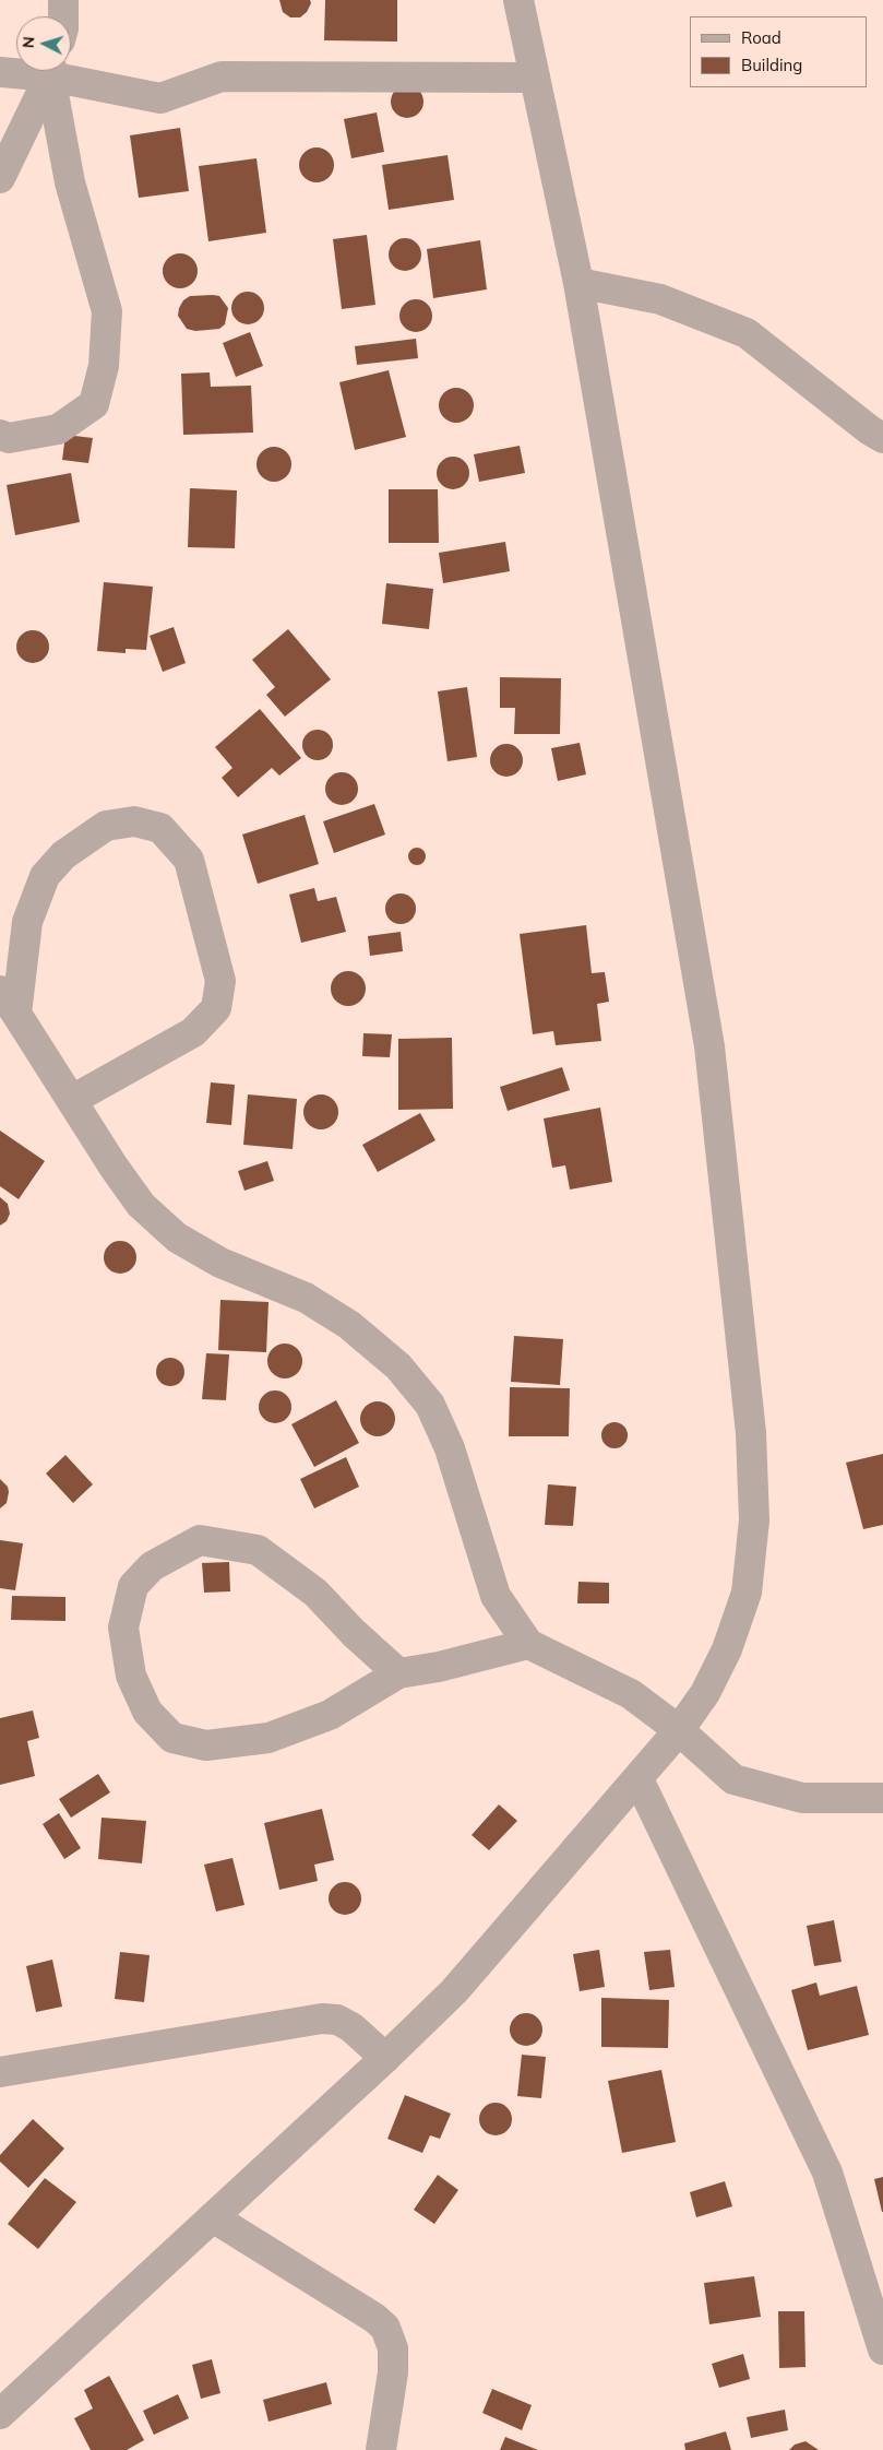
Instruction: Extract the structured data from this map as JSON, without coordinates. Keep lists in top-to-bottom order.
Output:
{
  "legend": ["Road", "Building"],
  "north": "left"
}
